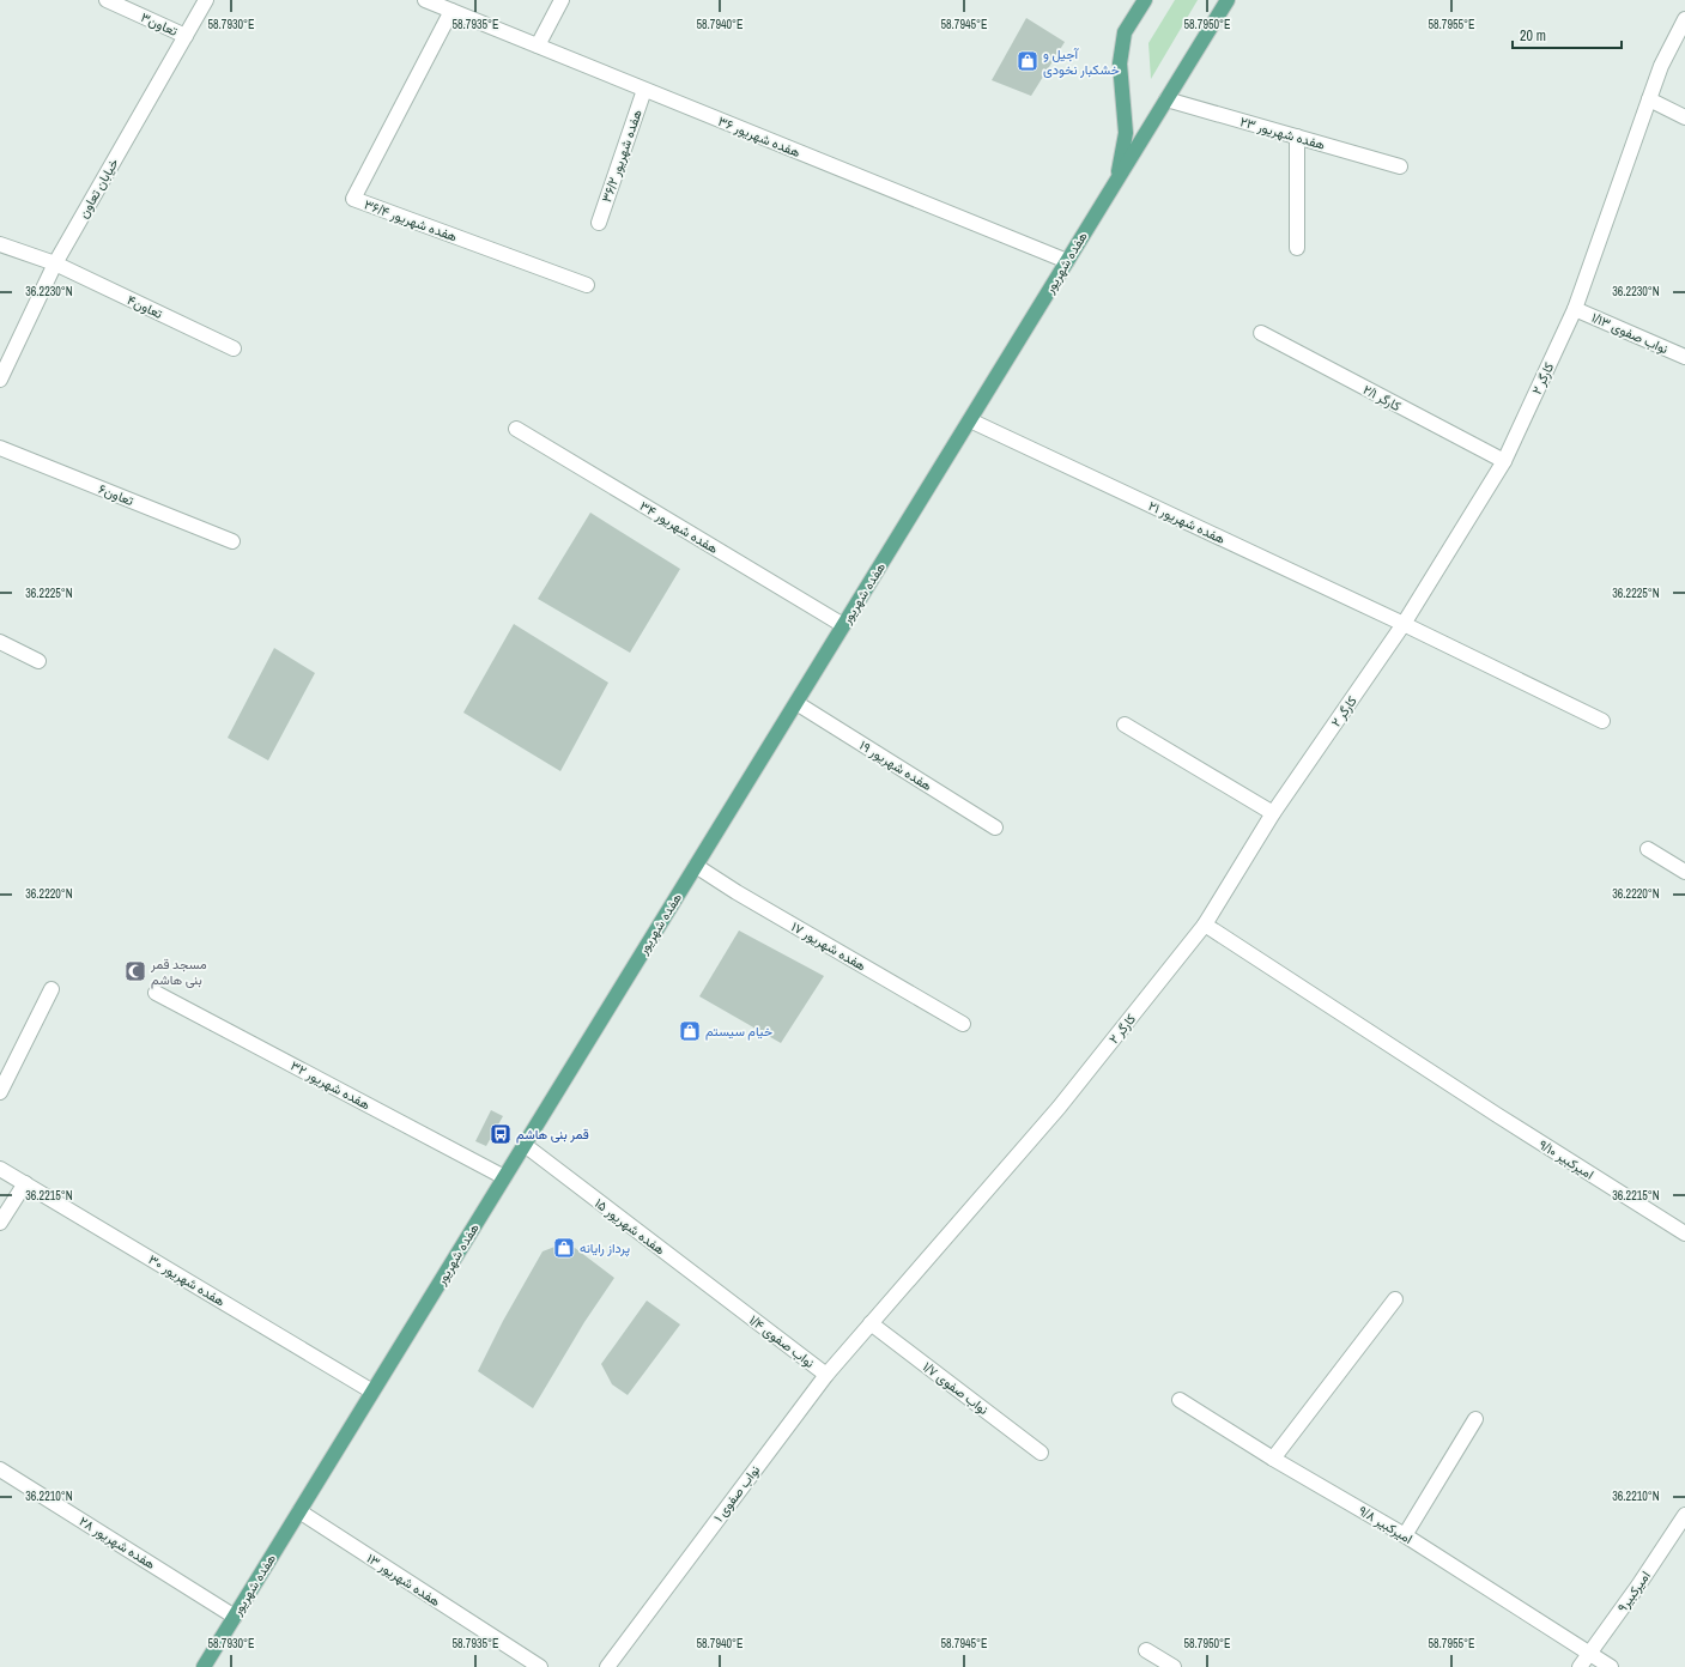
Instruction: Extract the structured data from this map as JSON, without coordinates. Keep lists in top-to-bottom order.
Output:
{
  "streets": {
    "main road": ["هفده شهریور"],
    "street": [
      "تعاون۳",
      "هفده شهریور ۲۳",
      "هفده شهریور ۳۶",
      "هفده شهریور ۳۶/۲",
      "خیابان تعاون",
      "هفده شهریور ۳۶/۴",
      "تعاون۴",
      "نواب صفوی ۱/۱۳",
      "کارگر ۲",
      "کارگر ۲/۱",
      "تعاون۶",
      "هفده شهریور ۲۱",
      "هفده شهریور ۳۴",
      "هفده شهریور ۱۹",
      "هفده شهریور ۱۷",
      "هفده شهریور ۳۲",
      "امیرکبیر ۹/۱۰",
      "هفده شهریور ۱۵",
      "هفده شهریور ۳۰",
      "نواب صفوی ۱/۴",
      "نواب صفوی ۱/۷",
      "نواب صفوی ۱",
      "امیرکبیر ۹/۸",
      "هفده شهریور ۲۸",
      "هفده شهریور ۱۳",
      "امیرکبیر۹"
    ]
  },
  "crossings": [
    ["تعاون۳", "خیابان تعاون"],
    ["هفده شهریور ۲۳", "هفده شهریور"],
    ["هفده شهریور ۳۶", "هفده شهریور ۳۶/۲"],
    ["هفده شهریور ۳۶", "هفده شهریور ۳۶/۴"],
    ["هفده شهریور ۳۶", "هفده شهریور"],
    ["خیابان تعاون", "تعاون۴"],
    ["هفده شهریور", "هفده شهریور ۲۱"],
    ["هفده شهریور", "هفده شهریور ۳۴"],
    ["هفده شهریور", "هفده شهریور ۱۹"],
    ["هفده شهریور", "هفده شهریور ۱۷"],
    ["هفده شهریور", "هفده شهریور ۳۲"],
    ["هفده شهریور", "هفده شهریور ۱۵"],
    ["هفده شهریور", "هفده شهریور ۳۰"],
    ["هفده شهریور", "هفده شهریور ۲۸"],
    ["هفده شهریور", "هفده شهریور ۱۳"],
    ["نواب صفوی ۱/۱۳", "کارگر ۲"],
    ["کارگر ۲", "کارگر ۲/۱"],
    ["کارگر ۲", "هفده شهریور ۲۱"],
    ["کارگر ۲", "امیرکبیر ۹/۱۰"],
    ["کارگر ۲", "نواب صفوی ۱/۷"],
    ["کارگر ۲", "نواب صفوی ۱"],
    ["هفده شهریور ۱۵", "نواب صفوی ۱/۴"],
    ["نواب صفوی ۱/۴", "نواب صفوی ۱"],
    ["نواب صفوی ۱/۷", "نواب صفوی ۱"],
    ["امیرکبیر ۹/۸", "امیرکبیر۹"]
  ],
  "places": {
    "shop": ["آجیل و خشکبار نخودی", "خیام سیستم", "پرداز رایانه"],
    "mosque": ["مسجد قمر بنی هاشم"],
    "bus stop": ["قمر بنی هاشم"]
  },
  "scale_bar": "20 m",
  "coordinates": [
    "58.7930°E",
    "58.7935°E",
    "58.7940°E",
    "58.7945°E",
    "58.7950°E",
    "58.7955°E",
    "36.2230°N",
    "36.2225°N",
    "36.2220°N",
    "36.2215°N",
    "36.2210°N"
  ]
}
